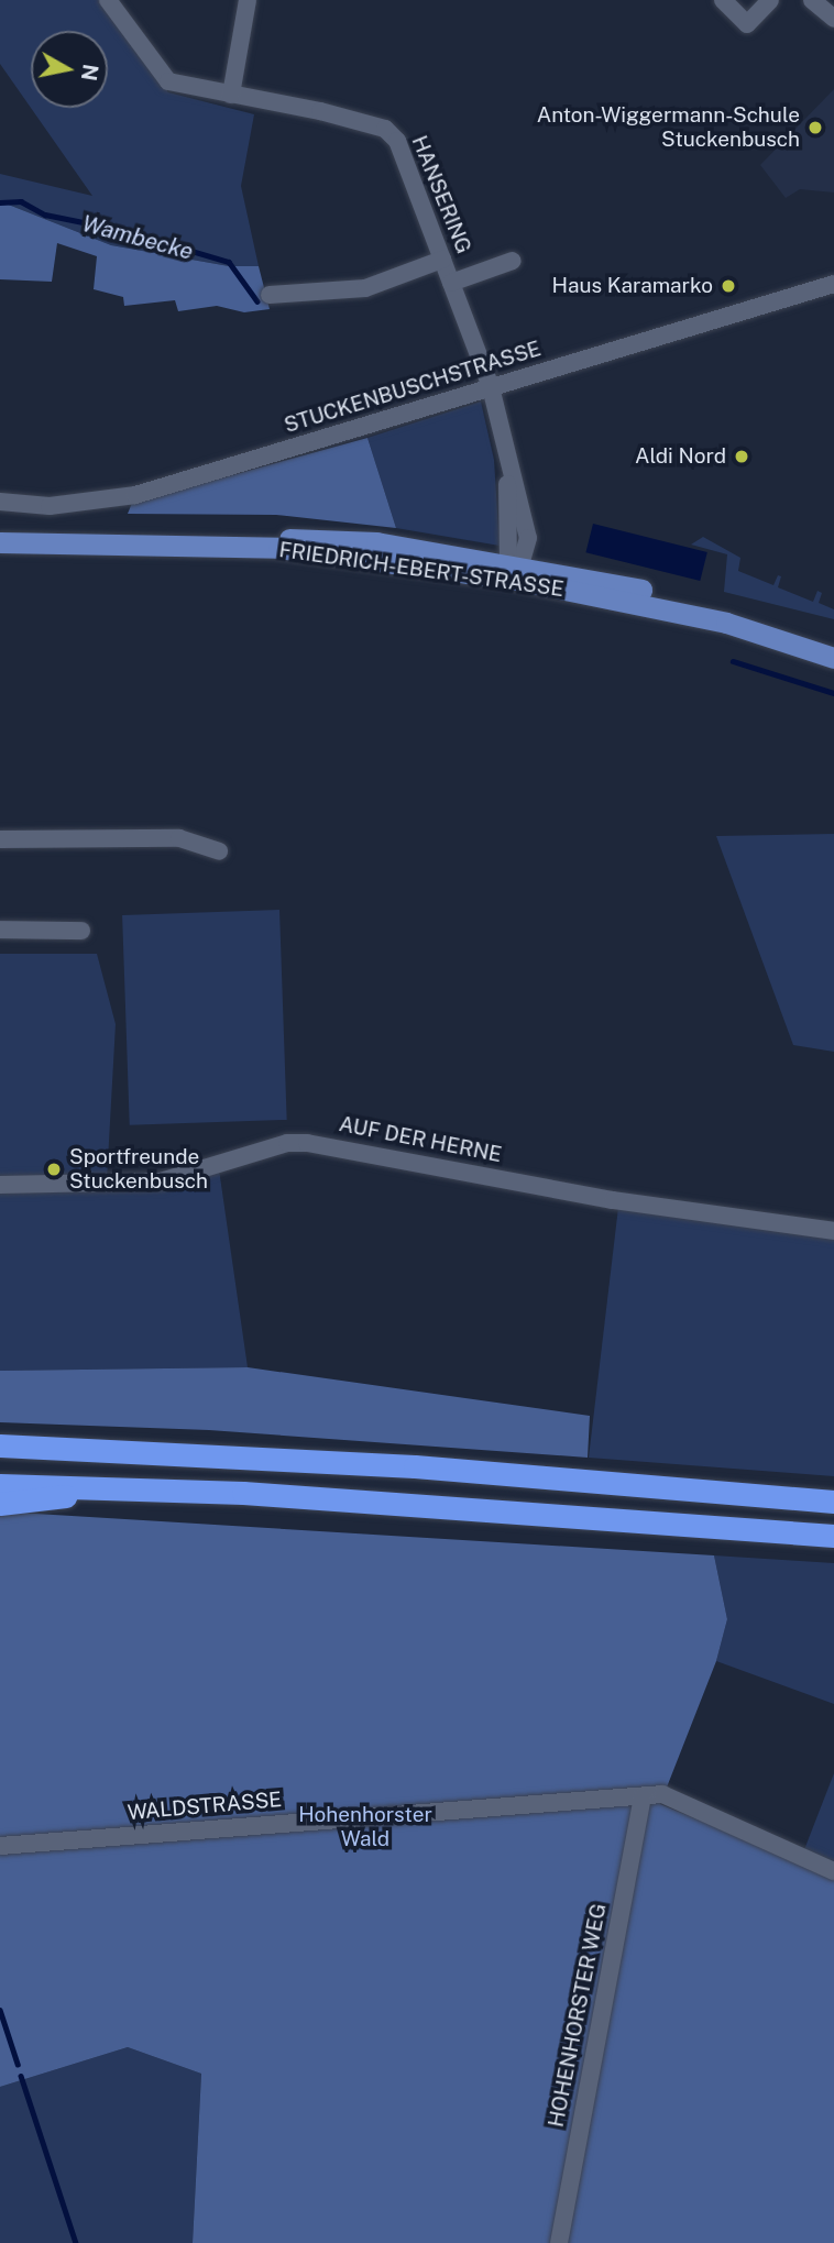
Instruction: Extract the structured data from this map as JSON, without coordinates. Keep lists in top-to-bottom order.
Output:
{
  "streets": {
    "main road": ["FRIEDRICH-EBERT-STRASSE"],
    "street": [
      "HANSERING",
      "STUCKENBUSCHSTRASSE",
      "AUF DER HERNE",
      "WALDSTRASSE",
      "HOHENHORSTER WEG"
    ]
  },
  "crossings": [
    ["HANSERING", "STUCKENBUSCHSTRASSE"],
    ["HANSERING", "FRIEDRICH-EBERT-STRASSE"],
    ["WALDSTRASSE", "HOHENHORSTER WEG"]
  ],
  "water": ["Wambecke"],
  "parks": ["Hohenhorster Wald"],
  "places": [
    "Anton-Wiggermann-Schule Stuckenbusch",
    "Haus Karamarko",
    "Aldi Nord",
    "Sportfreunde Stuckenbusch"
  ],
  "north": "right"
}
